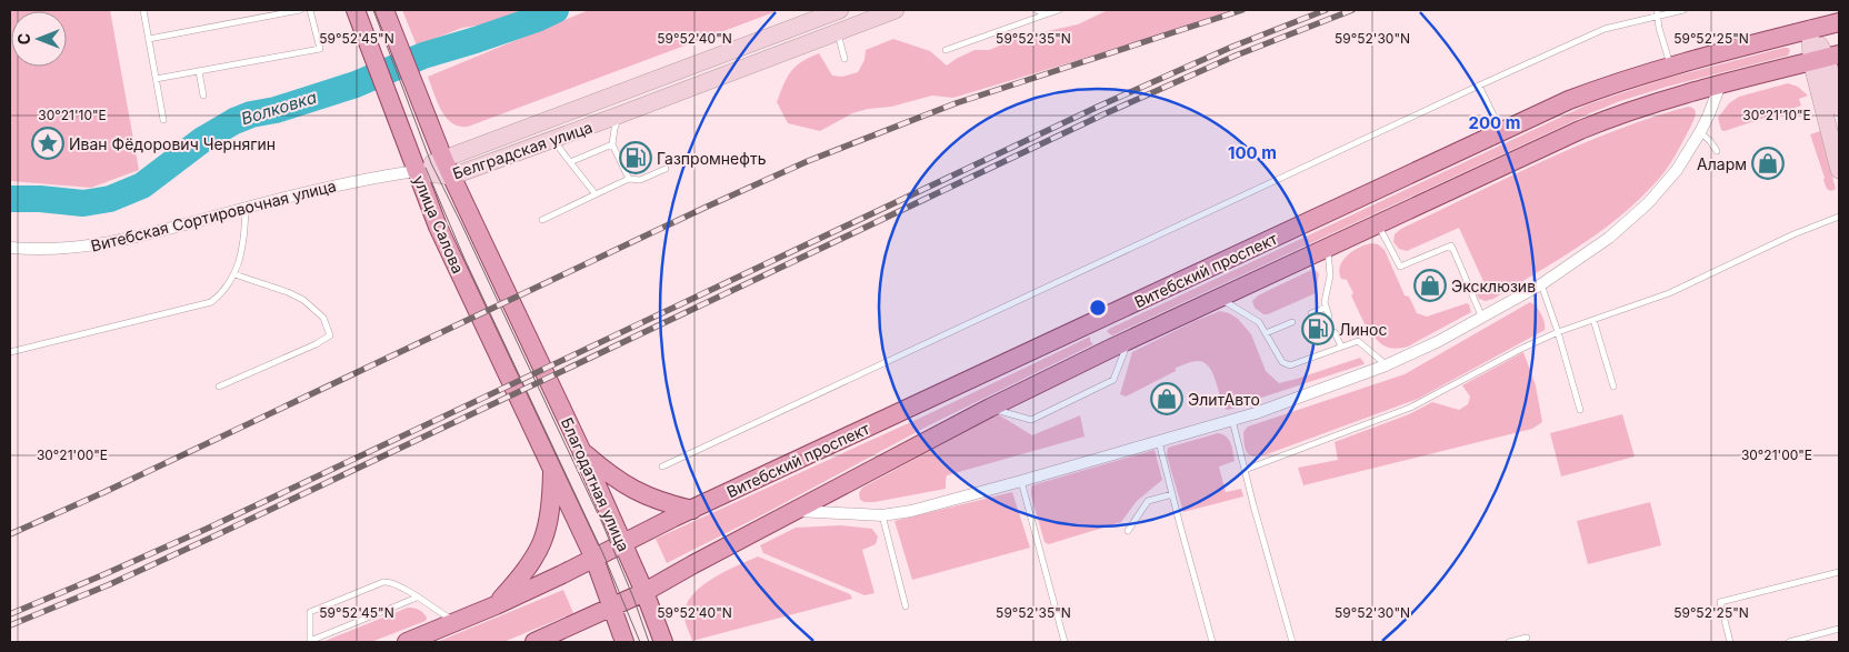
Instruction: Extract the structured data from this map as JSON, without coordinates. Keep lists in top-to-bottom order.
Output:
{
  "streets": {
    "main road": ["улица Салова", "Витебский проспект", "Благодатная улица"],
    "street": ["Белградская улица", "Витебская Сортировочная улица"]
  },
  "crossings": [
    ["Белградская улица", "Витебская Сортировочная улица"],
    ["Белградская улица", "улица Салова"],
    ["Витебская Сортировочная улица", "улица Салова"],
    ["улица Салова", "Благодатная улица"],
    ["Витебский проспект", "Благодатная улица"]
  ],
  "water": ["Волковка"],
  "places": {
    "place": ["Иван Фёдорович Чернягин"],
    "fuel station": ["Газпромнефть", "Линос"],
    "shop": ["Аларм", "Эксклюзив", "ЭлитАвто"]
  },
  "north": "left",
  "coordinates": [
    "59°52'45\"N",
    "59°52'40\"N",
    "59°52'35\"N",
    "59°52'30\"N",
    "59°52'25\"N",
    "30°21'10\"E",
    "30°21'00\"E"
  ],
  "rings": ["200 m", "100 m"]
}
